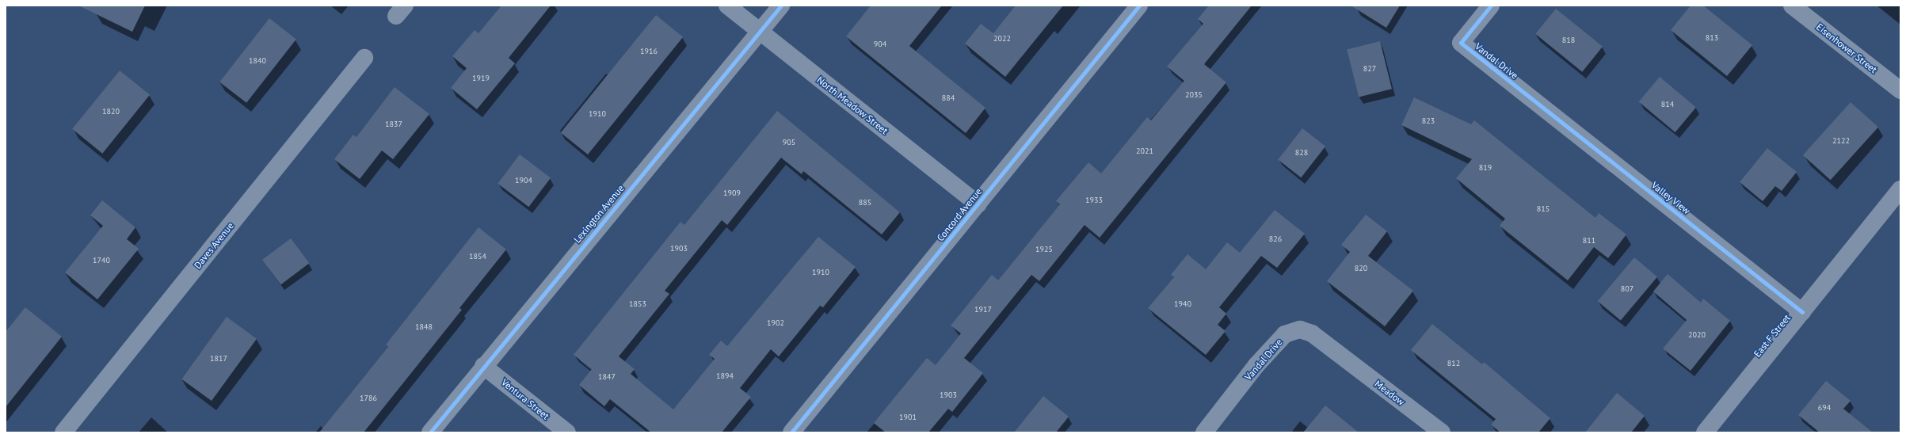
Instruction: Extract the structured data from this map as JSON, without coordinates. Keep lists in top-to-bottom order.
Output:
{
  "streets": {
    "street": [
      "Eisenhower Street",
      "Vandal Drive",
      "North Meadow Street",
      "Valley View",
      "Lexington Avenue",
      "Concord Avenue",
      "Daves Avenue",
      "East F Street",
      "Meadow",
      "Ventura Street"
    ]
  },
  "crossings": [
    ["Vandal Drive", "Valley View"],
    ["Vandal Drive", "Meadow"],
    ["North Meadow Street", "Lexington Avenue"],
    ["North Meadow Street", "Concord Avenue"],
    ["Valley View", "East F Street"],
    ["Lexington Avenue", "Ventura Street"]
  ],
  "house_numbers": [
    "813",
    "2022",
    "818",
    "904",
    "1916",
    "1840",
    "827",
    "1919",
    "2035",
    "884",
    "814",
    "1820",
    "1910",
    "823",
    "1837",
    "2122",
    "905",
    "2021",
    "828",
    "819",
    "1904",
    "1909",
    "1933",
    "885",
    "815",
    "826",
    "811",
    "1903",
    "1925",
    "1854",
    "1740",
    "820",
    "1910",
    "807",
    "1853",
    "1940",
    "1917",
    "1902",
    "1848",
    "2020",
    "1817",
    "812",
    "1894",
    "1847",
    "1903",
    "1786",
    "694",
    "1901"
  ]
}
